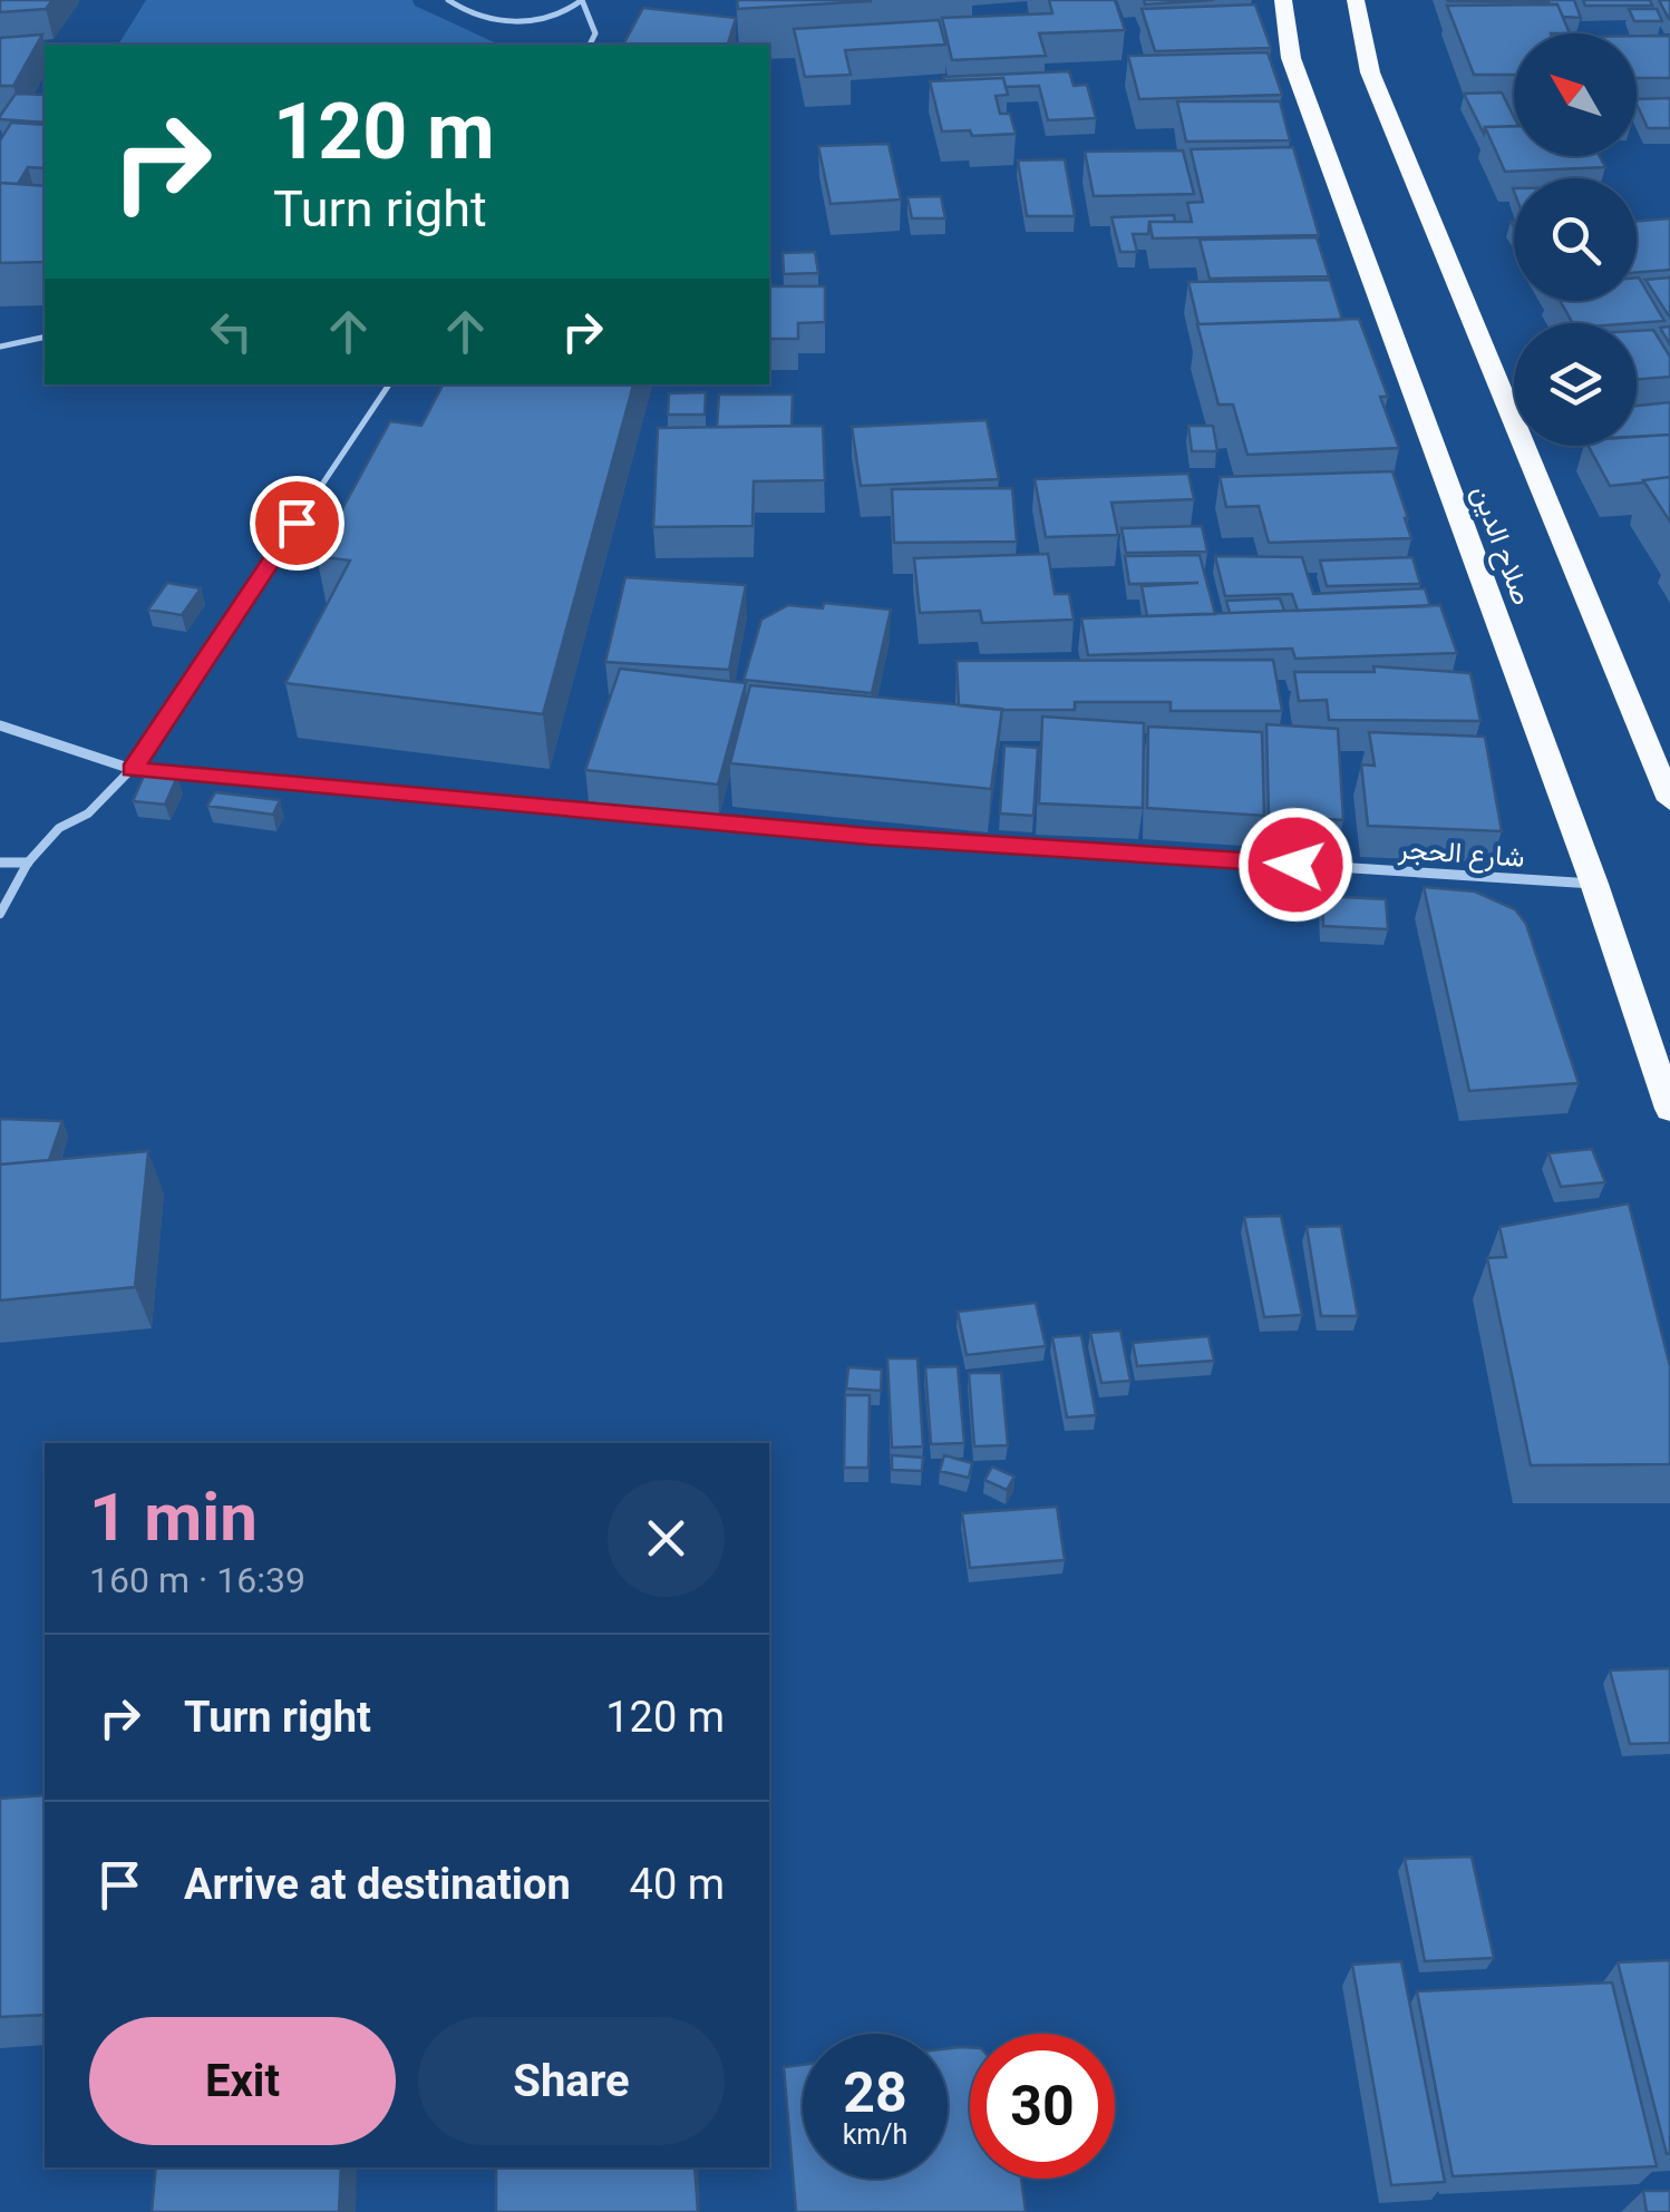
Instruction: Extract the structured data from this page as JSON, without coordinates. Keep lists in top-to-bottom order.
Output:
{
  "streets": {
    "highway": ["صلاح الدين"],
    "street": ["شارع الحجر"]
  },
  "crossings": [
    ["صلاح الدين", "شارع الحجر"]
  ],
  "north": "top left",
  "page": {
    "turn": ["120 m", "Turn right"],
    "heading": ["1 min", "160 m · 16:39"],
    "list": [
      {
        "name": "Turn right",
        "value": "120 m"
      },
      {
        "name": "Arrive at destination",
        "value": "40 m"
      }
    ],
    "buttons": ["Exit", "Share"],
    "speed": "28 km/h",
    "limit": "30"
  }
}
